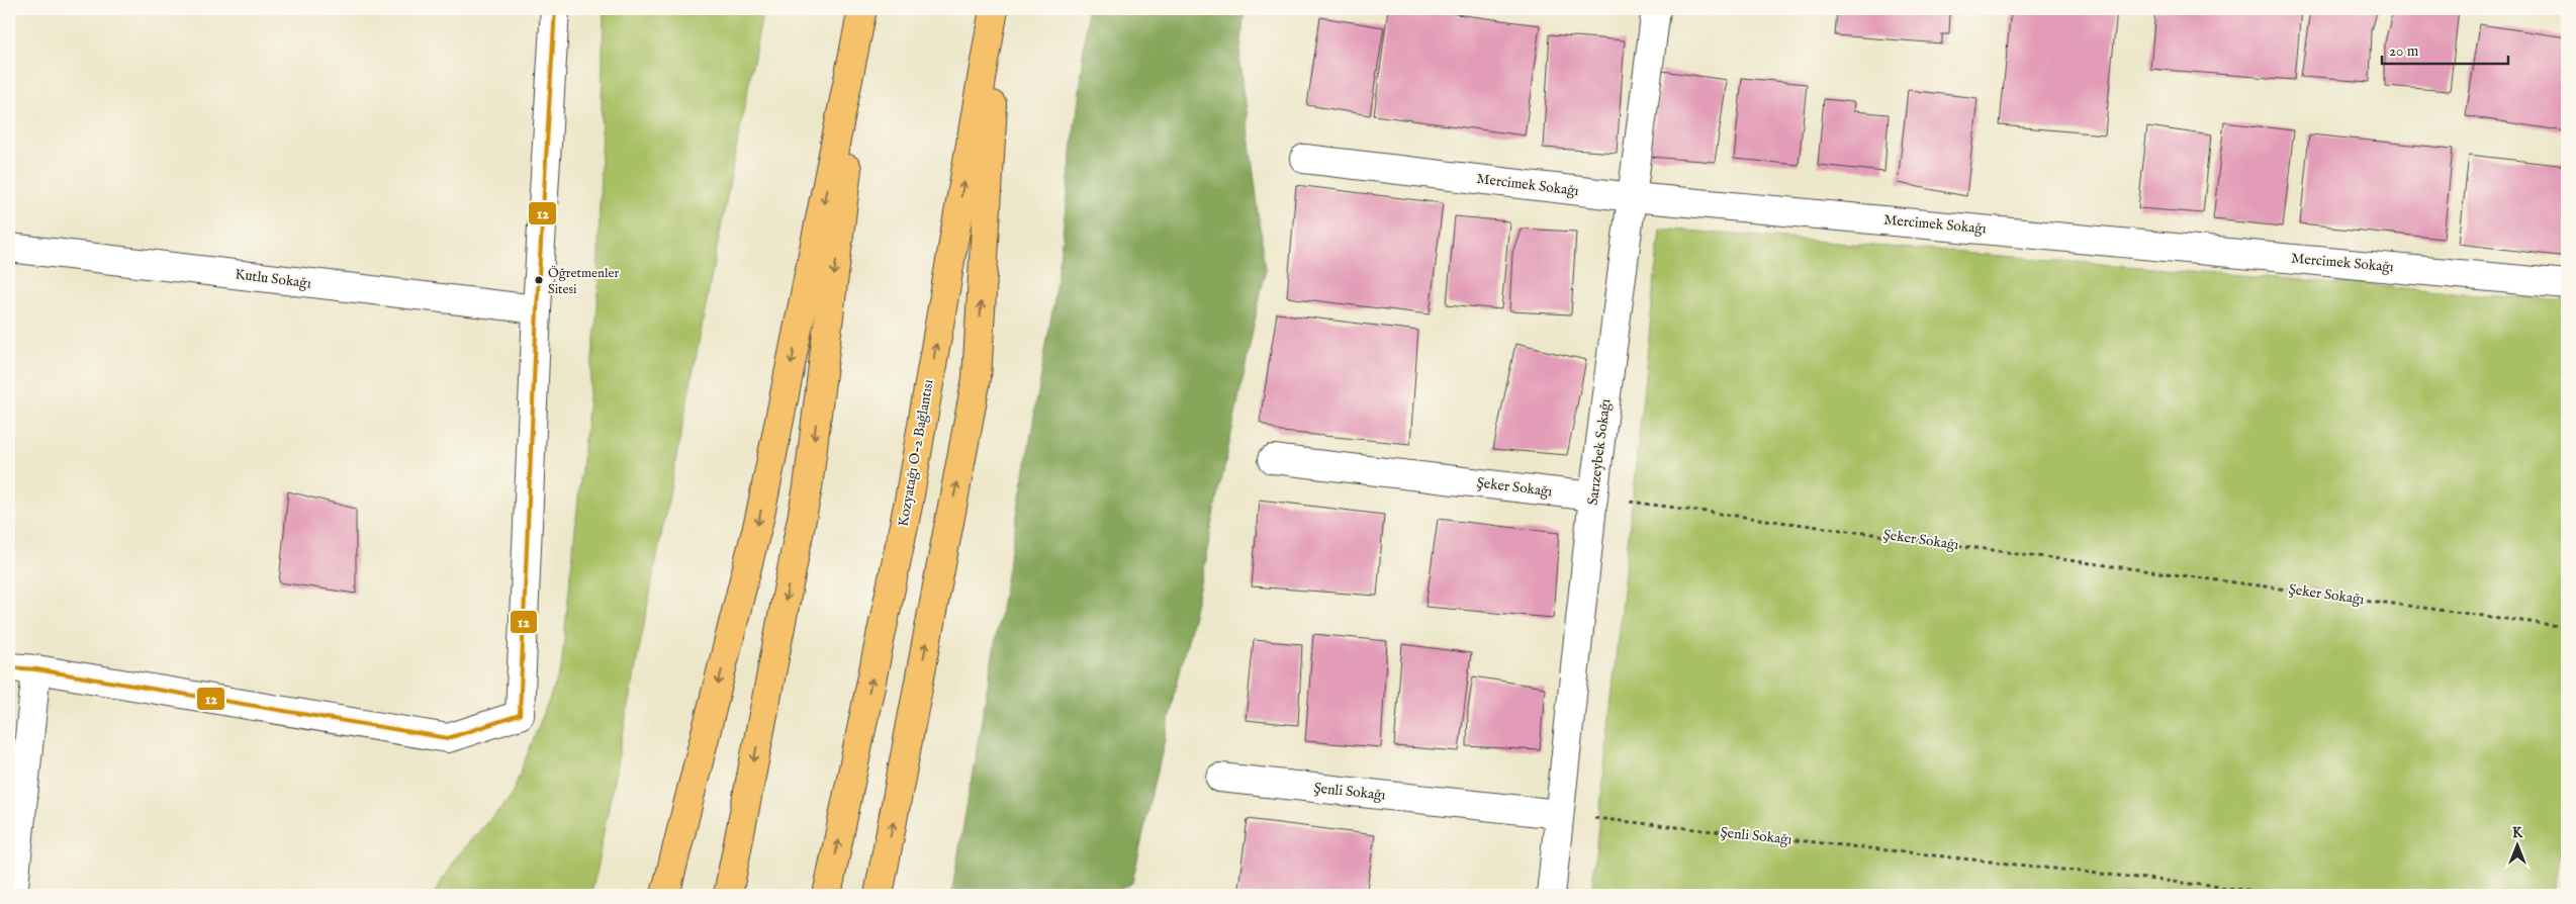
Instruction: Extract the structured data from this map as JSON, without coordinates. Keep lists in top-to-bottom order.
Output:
{
  "streets": {
    "highway": ["Kozyatağı O-2 Bağlantısı"],
    "street": [
      "Mercimek Sokağı",
      "Kutlu Sokağı",
      "Sarızeybek Sokağı",
      "Şeker Sokağı",
      "Şenli Sokağı"
    ]
  },
  "crossings": [
    ["Mercimek Sokağı", "Sarızeybek Sokağı"],
    ["Sarızeybek Sokağı", "Şeker Sokağı"],
    ["Sarızeybek Sokağı", "Şenli Sokağı"]
  ],
  "places": ["Öğretmenler Sitesi"],
  "lines": ["transit line 12"],
  "scale_bar": "20 m",
  "north": "top"
}
